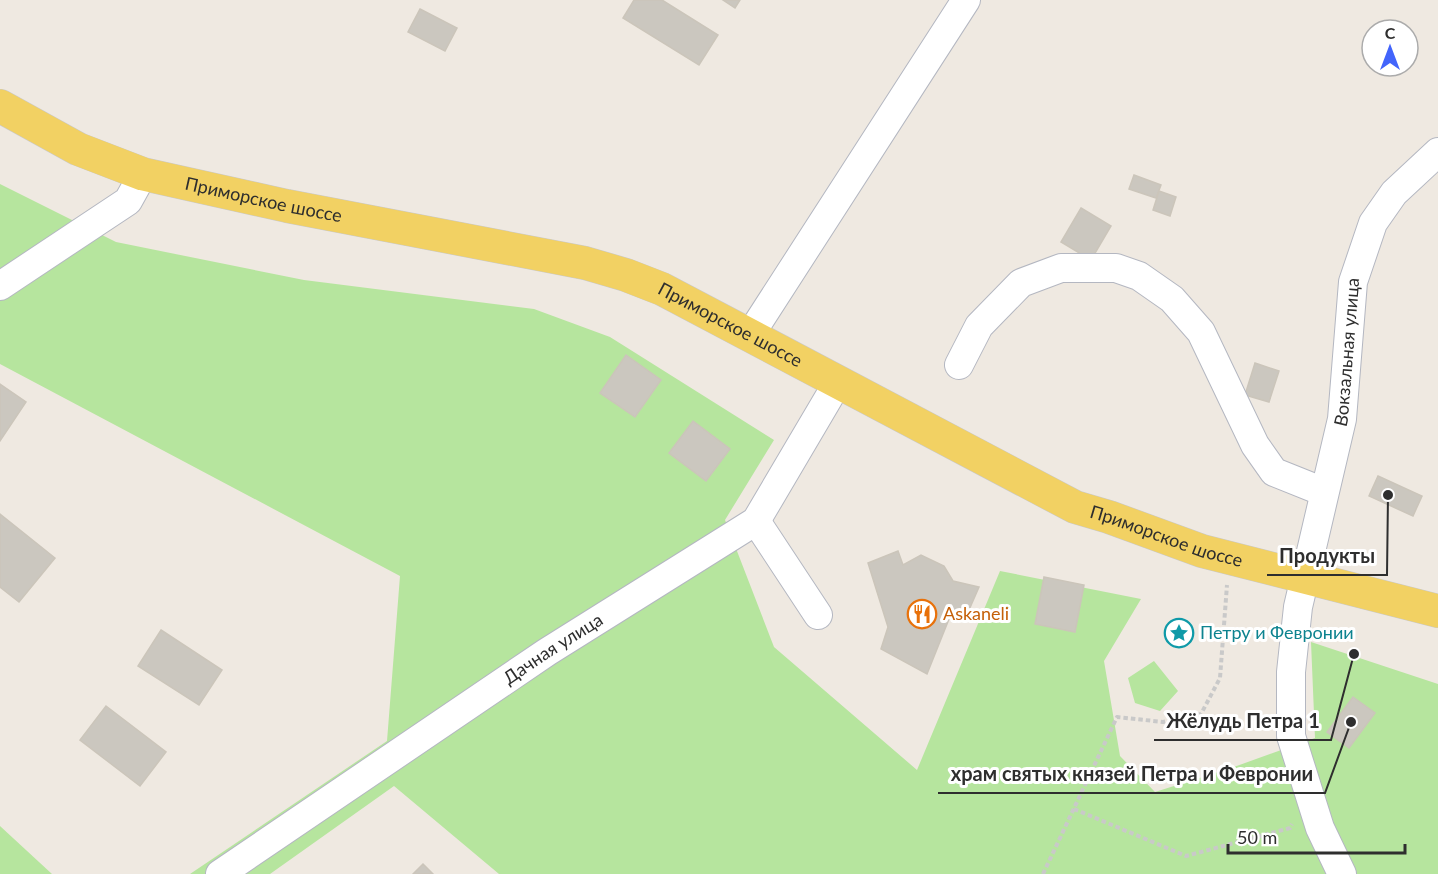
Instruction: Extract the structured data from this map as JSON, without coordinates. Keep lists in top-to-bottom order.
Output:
{
  "streets": {
    "main road": ["Приморское шоссе"],
    "street": ["Вокзальная улица", "Дачная улица"]
  },
  "crossings": [
    ["Приморское шоссе", "Вокзальная улица"],
    ["Приморское шоссе", "Дачная улица"]
  ],
  "places": {
    "other": ["Продукты", "Жёлудь Петра 1", "храм святых князей Петра и Февронии"],
    "restaurant": ["Askaneli"],
    "place": ["Петру и Февронии"]
  },
  "scale_bar": "50 m",
  "north": "top"
}
